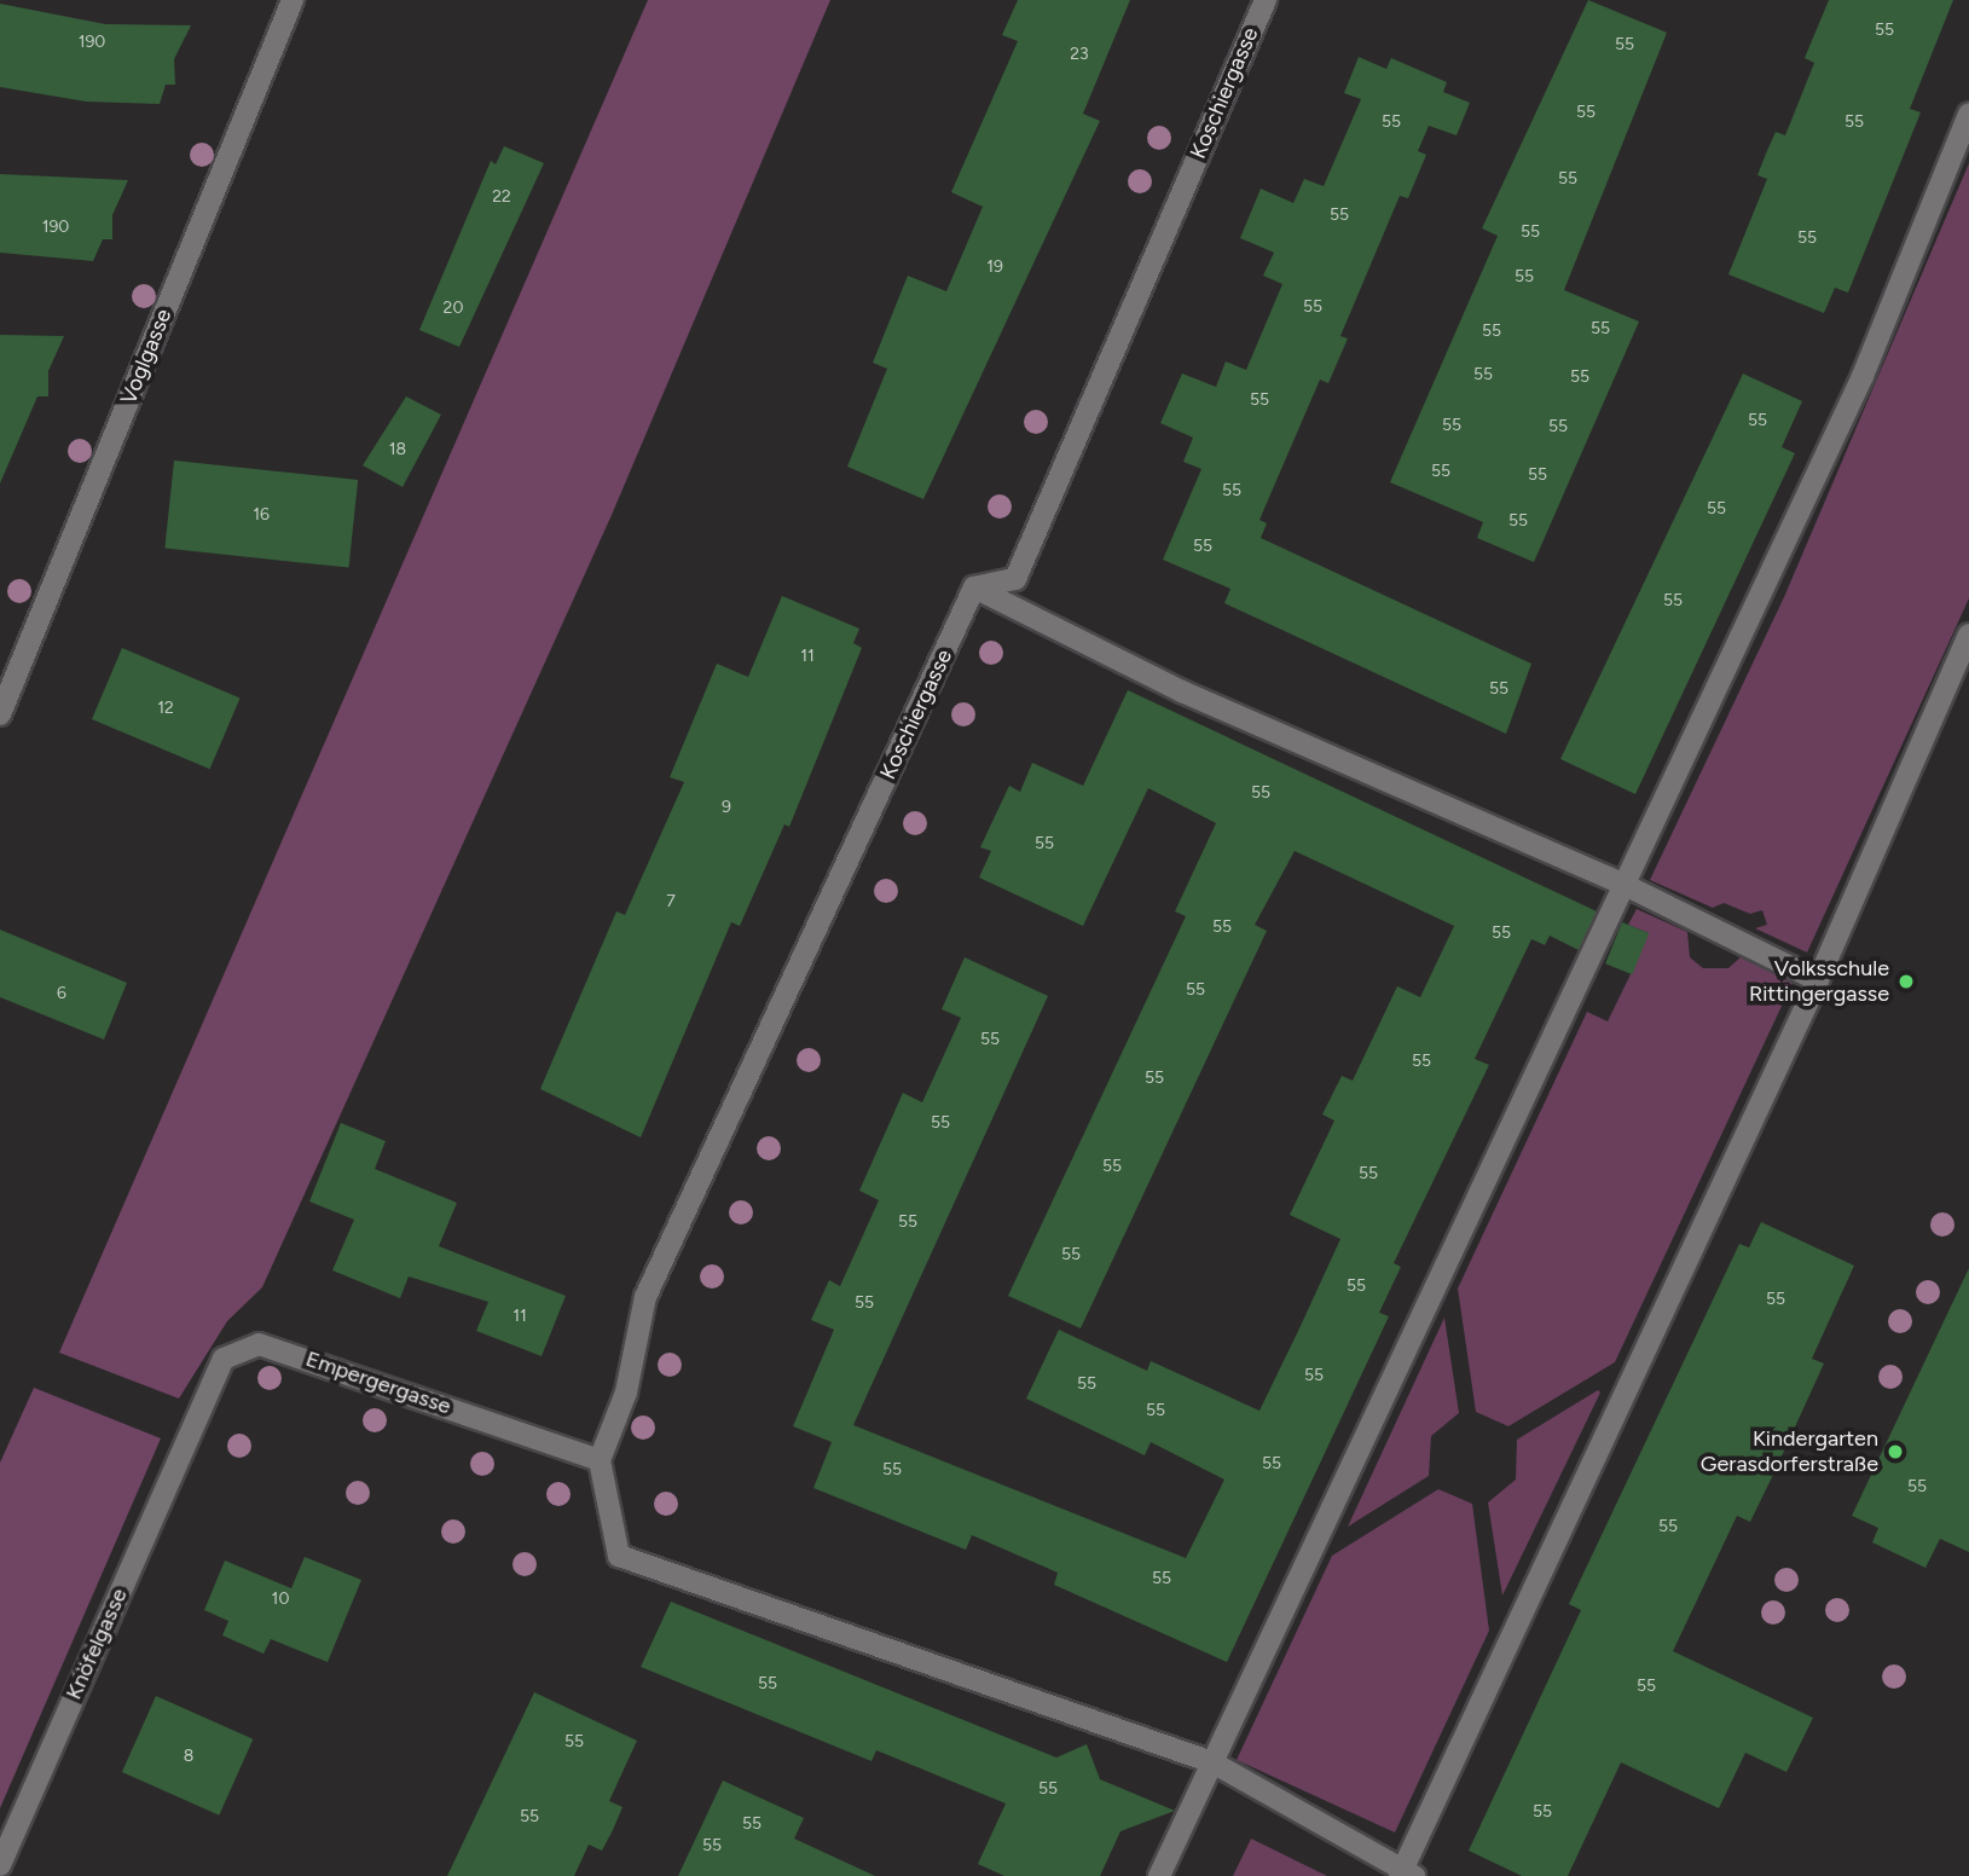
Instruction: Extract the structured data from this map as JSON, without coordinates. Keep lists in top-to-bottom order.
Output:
{
  "streets": {
    "street": [
      "Koschiergasse",
      "Voglgasse",
      "Empergergasse",
      "Knöfelgasse"
    ]
  },
  "crossings": [
    ["Koschiergasse", "Empergergasse"],
    ["Empergergasse", "Knöfelgasse"]
  ],
  "places": ["Volksschule Rittingergasse", "Kindergarten Gerasdorferstraße"],
  "house_numbers": [
    "55",
    "190",
    "55",
    "23",
    "55",
    "55",
    "55",
    "55",
    "22",
    "55",
    "190",
    "55",
    "55",
    "19",
    "55",
    "55",
    "20",
    "55",
    "55",
    "55",
    "55",
    "55",
    "55",
    "55",
    "55",
    "18",
    "55",
    "55",
    "55",
    "55",
    "16",
    "55",
    "55",
    "55",
    "11",
    "55",
    "12",
    "55",
    "9",
    "55",
    "7",
    "55",
    "55",
    "55",
    "6",
    "55",
    "55",
    "55",
    "55",
    "55",
    "55",
    "55",
    "55",
    "55",
    "55",
    "55",
    "11",
    "55",
    "55",
    "55",
    "55",
    "55",
    "55",
    "55",
    "55",
    "10",
    "55",
    "55",
    "55",
    "8",
    "55",
    "55",
    "55",
    "55",
    "55"
  ]
}
